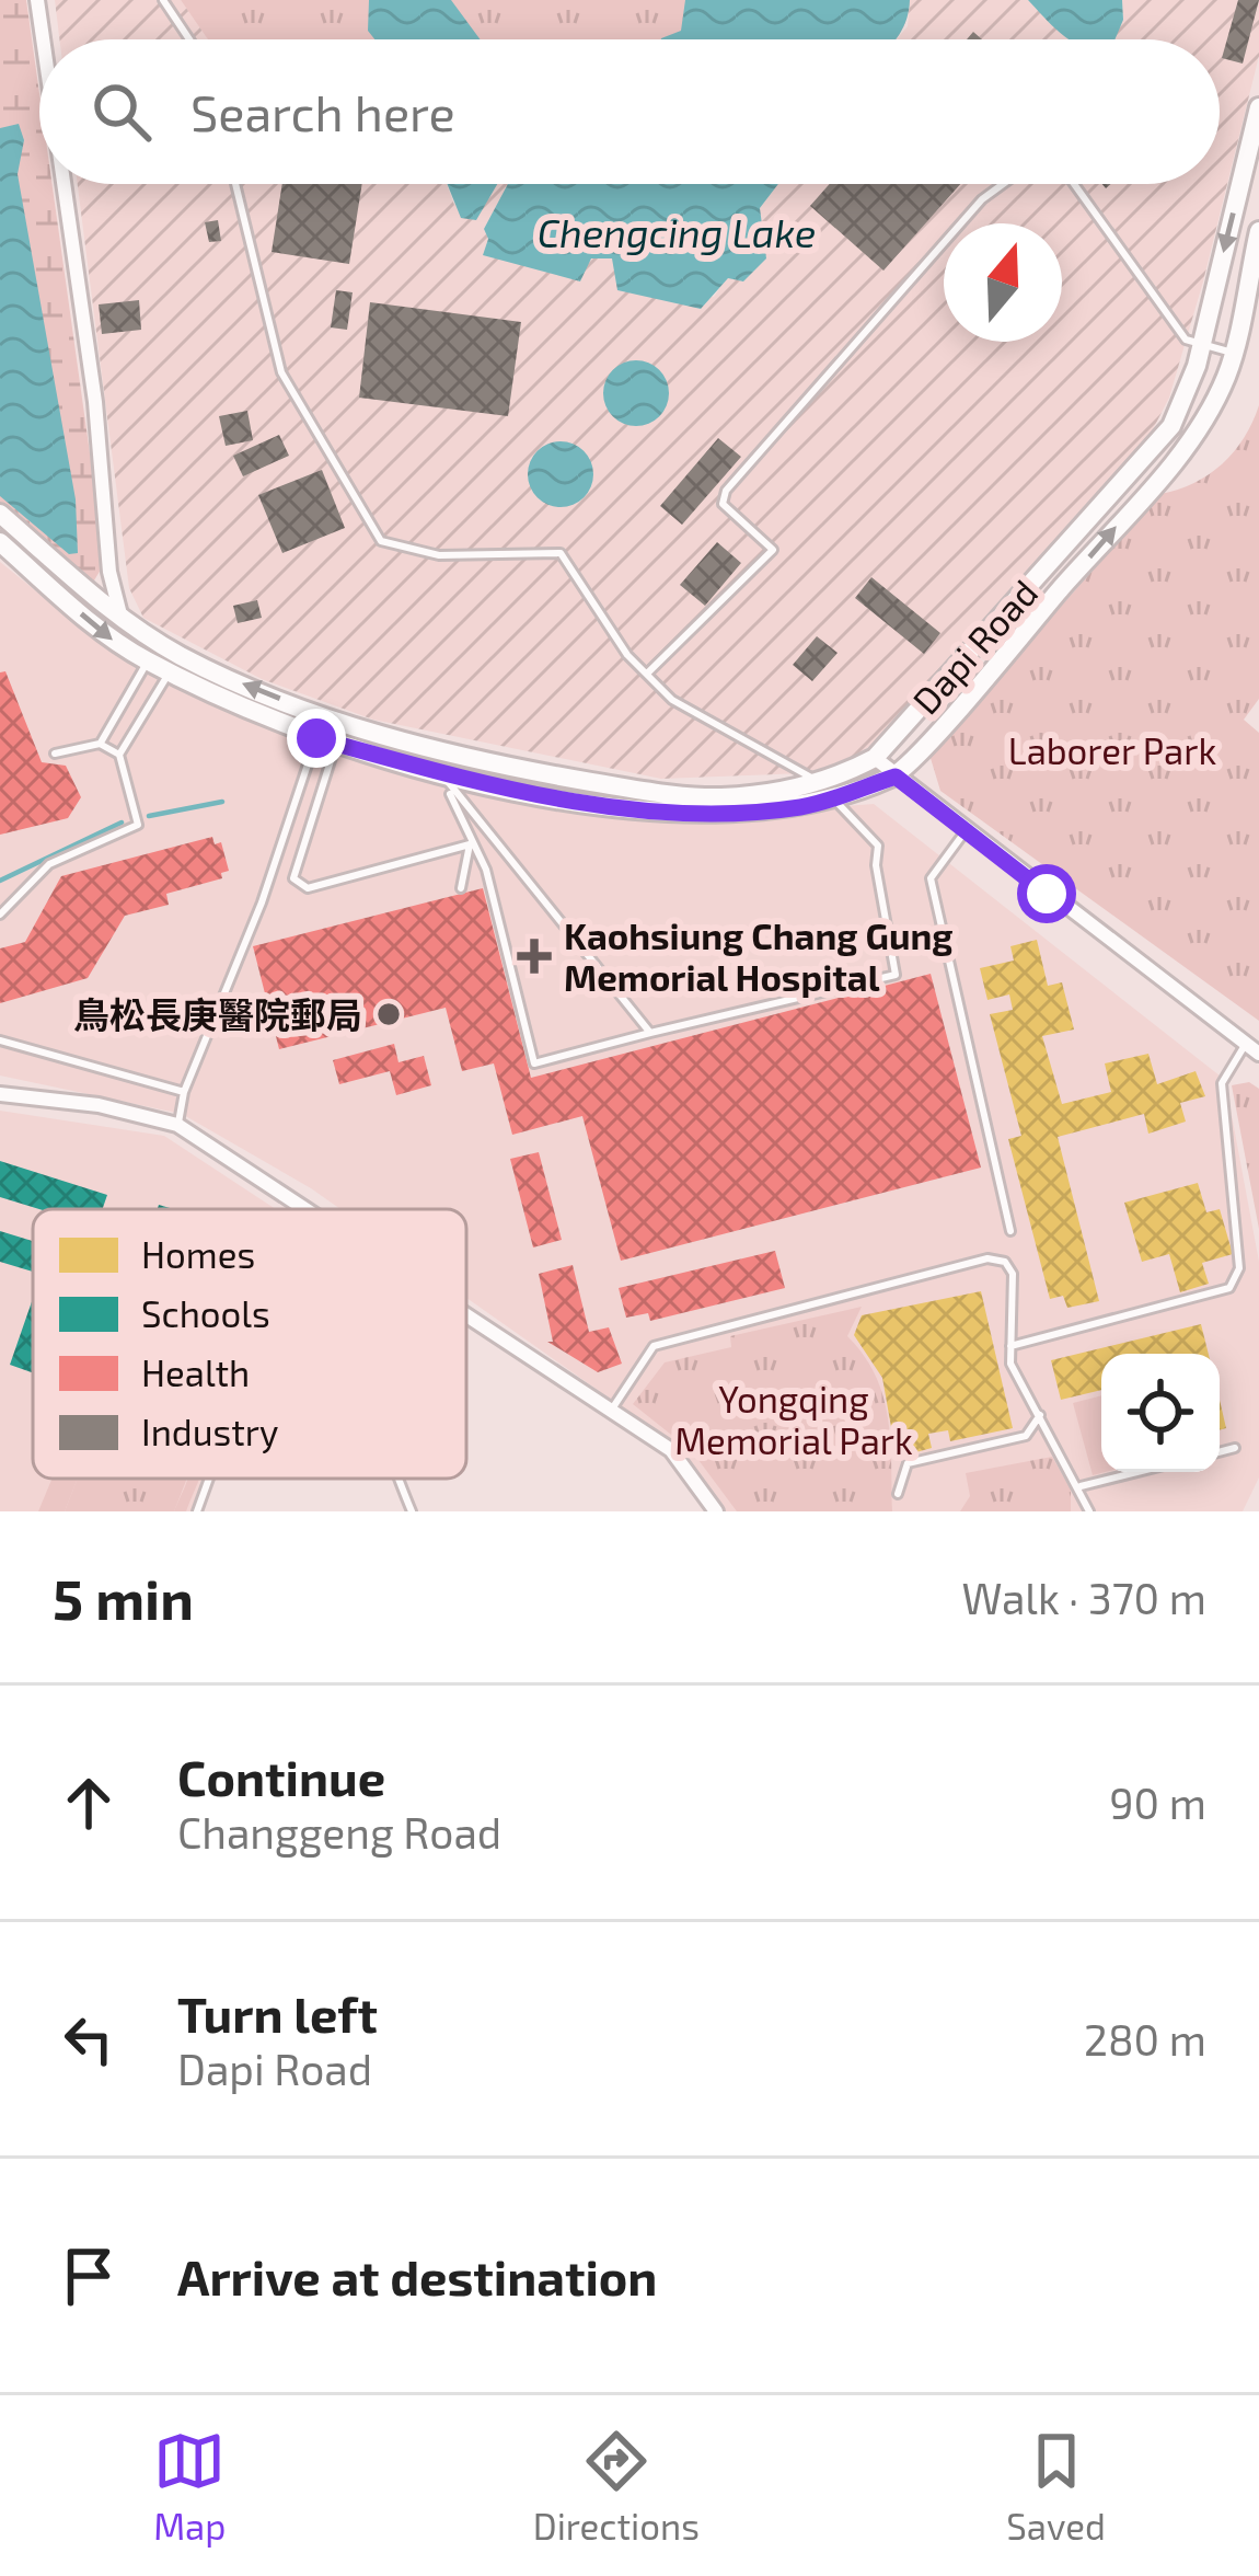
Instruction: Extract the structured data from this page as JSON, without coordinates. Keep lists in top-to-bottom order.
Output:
{
  "streets": {
    "main road": ["Dapi Road"]
  },
  "water": ["Chengcing Lake"],
  "parks": ["Laborer Park", "Yongqing Memorial Park"],
  "places": {
    "health": ["Kaohsiung Chang Gung Memorial Hospital"],
    "other": ["鳥松長庚醫院郵局"]
  },
  "legend": [
    "Homes",
    "Schools",
    "Health",
    "Industry"
  ],
  "north": "top",
  "page": {
    "search": "Search here",
    "heading": ["5 min", "Walk · 370 m"],
    "list": [
      ["Continue", "Changgeng Road", "90 m"],
      ["Turn left", "Dapi Road", "280 m"],
      "Arrive at destination"
    ],
    "nav": ["Map", "Directions", "Saved"]
  }
}
